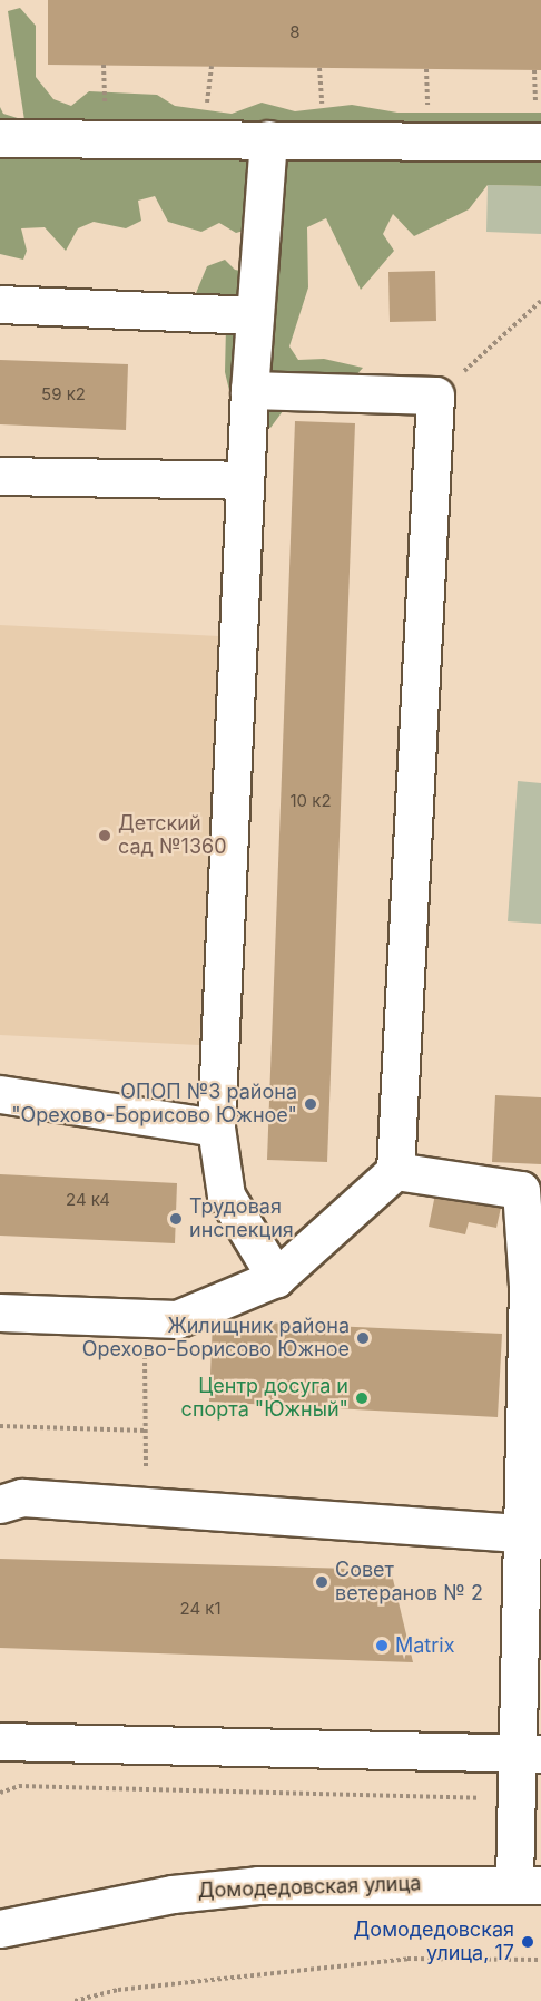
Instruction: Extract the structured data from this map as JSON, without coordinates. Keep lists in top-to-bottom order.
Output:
{
  "streets": {
    "street": ["Домодедовская улица"]
  },
  "places": [
    "Детский сад №1360",
    "ОПОП №3 района \"Орехово-Борисово Южное\"",
    "Трудовая инспекция",
    "Жилищник района Орехово-Борисово Южное",
    "Центр досуга и спорта \"Южный\"",
    "Совет ветеранов № 2",
    "Matrix",
    "Домодедовская улица, 17"
  ],
  "house_numbers": [
    "8",
    "59 к2",
    "10 к2",
    "24 к4",
    "24 к1"
  ]
}
